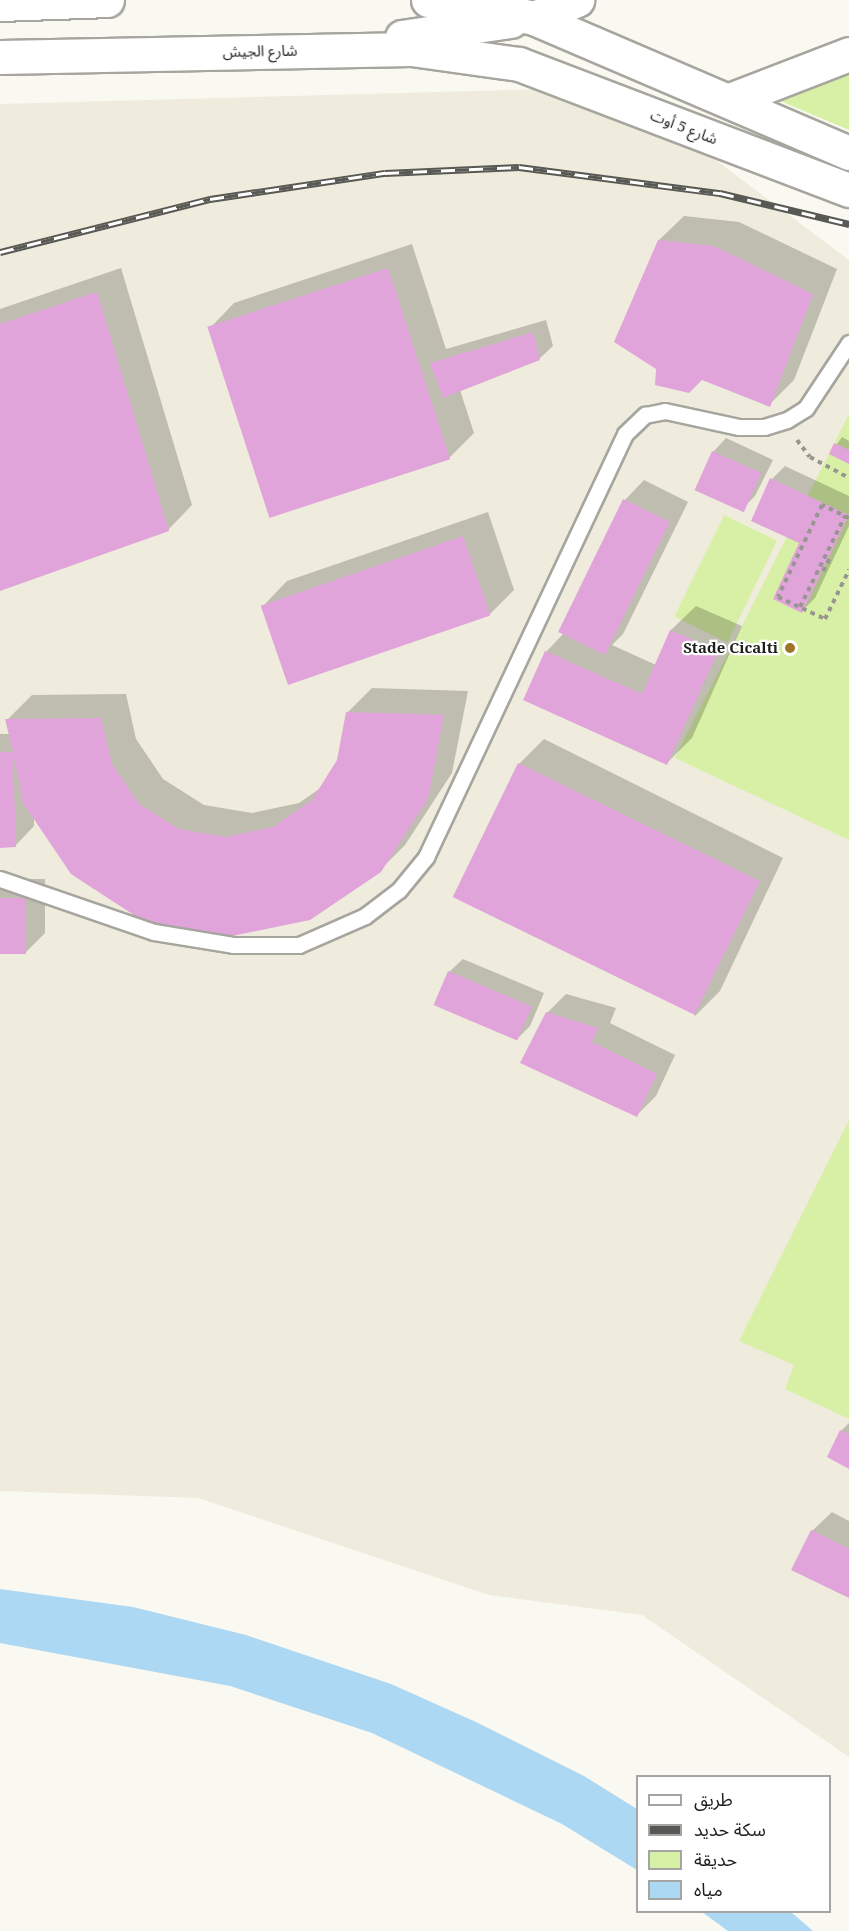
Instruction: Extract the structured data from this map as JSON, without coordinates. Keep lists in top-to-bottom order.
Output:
{
  "streets": {
    "main road": ["شارع الجيش", "شارع 5 أوت"]
  },
  "crossings": [
    ["شارع الجيش", "شارع 5 أوت"]
  ],
  "places": ["Stade Cicalti"],
  "legend": [
    "طريق",
    "سكة حديد",
    "حديقة",
    "مياه"
  ]
}
